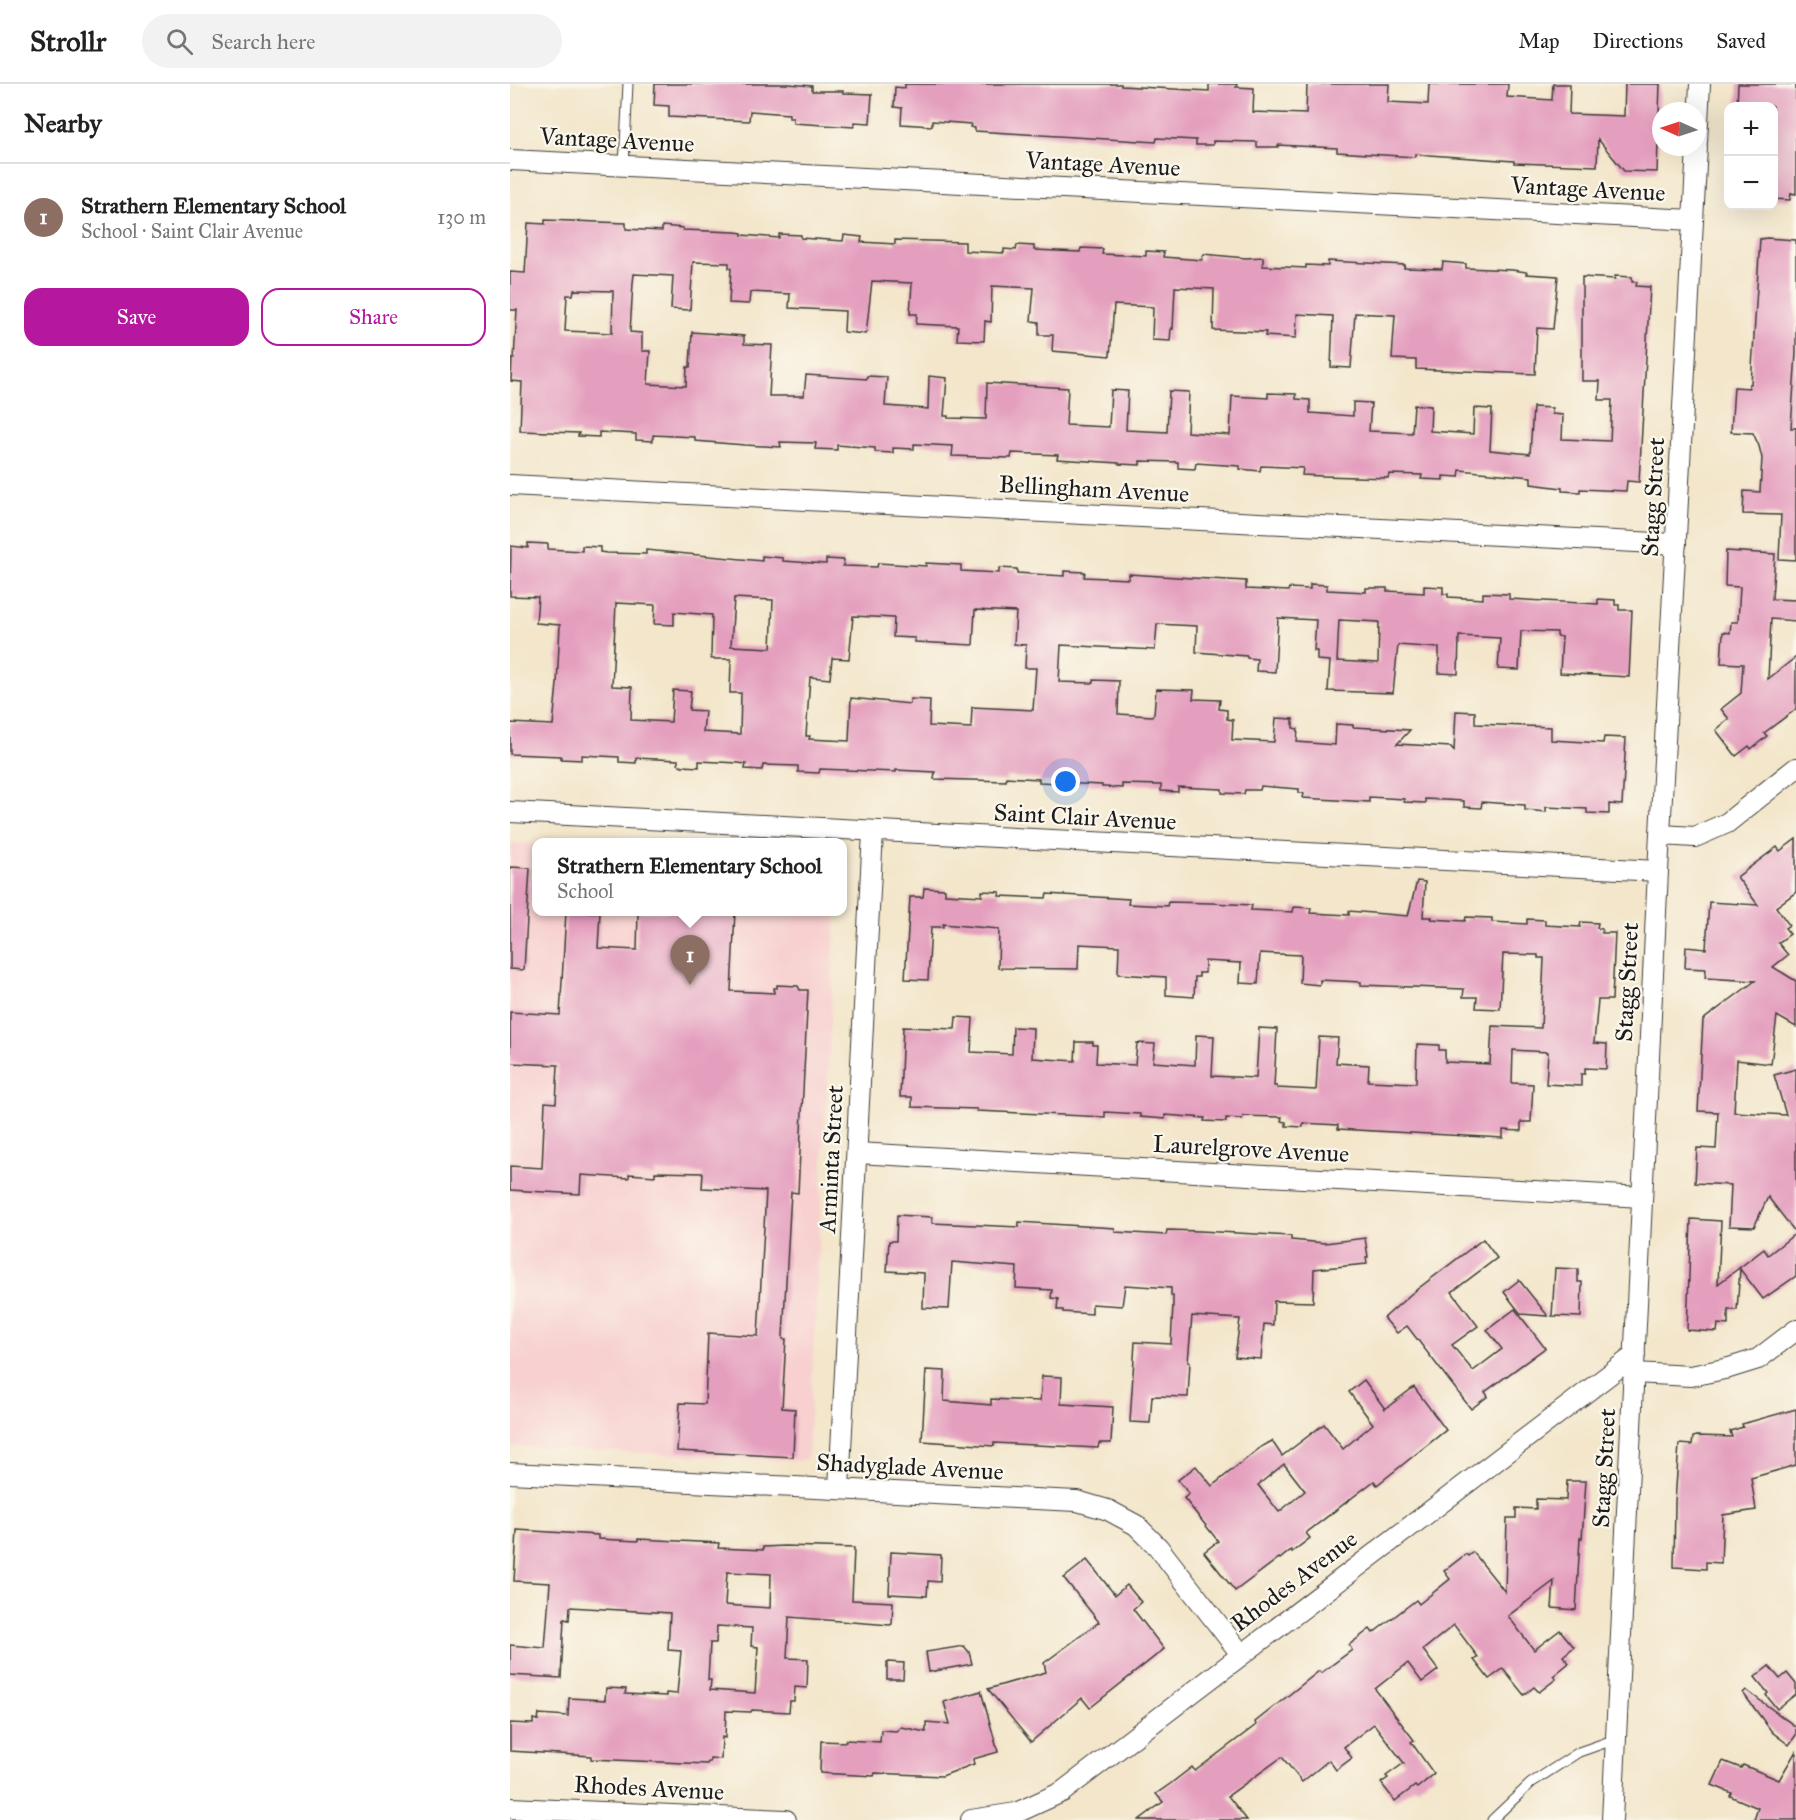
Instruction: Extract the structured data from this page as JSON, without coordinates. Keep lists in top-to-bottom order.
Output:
{
  "streets": {
    "street": [
      "Vantage Avenue",
      "Bellingham Avenue",
      "Stagg Street",
      "Saint Clair Avenue",
      "Laurelgrove Avenue",
      "Arminta Street",
      "Shadyglade Avenue",
      "Rhodes Avenue"
    ]
  },
  "crossings": [
    ["Vantage Avenue", "Stagg Street"],
    ["Bellingham Avenue", "Stagg Street"],
    ["Stagg Street", "Saint Clair Avenue"],
    ["Stagg Street", "Laurelgrove Avenue"],
    ["Stagg Street", "Rhodes Avenue"],
    ["Saint Clair Avenue", "Arminta Street"],
    ["Laurelgrove Avenue", "Arminta Street"],
    ["Arminta Street", "Shadyglade Avenue"],
    ["Shadyglade Avenue", "Rhodes Avenue"]
  ],
  "north": "left",
  "page": {
    "header": "Strollr",
    "search": "Search here",
    "nav": ["Map", "Directions", "Saved"],
    "heading": "Nearby",
    "map_buttons": ["+", "−"],
    "list": [
      {
        "mark": "1",
        "name": "Strathern Elementary School",
        "note": "School · Saint Clair Avenue",
        "value": "130 m"
      }
    ],
    "buttons": ["Save", "Share"],
    "popup": ["Strathern Elementary School", "School"],
    "pins": "1"
  }
}
